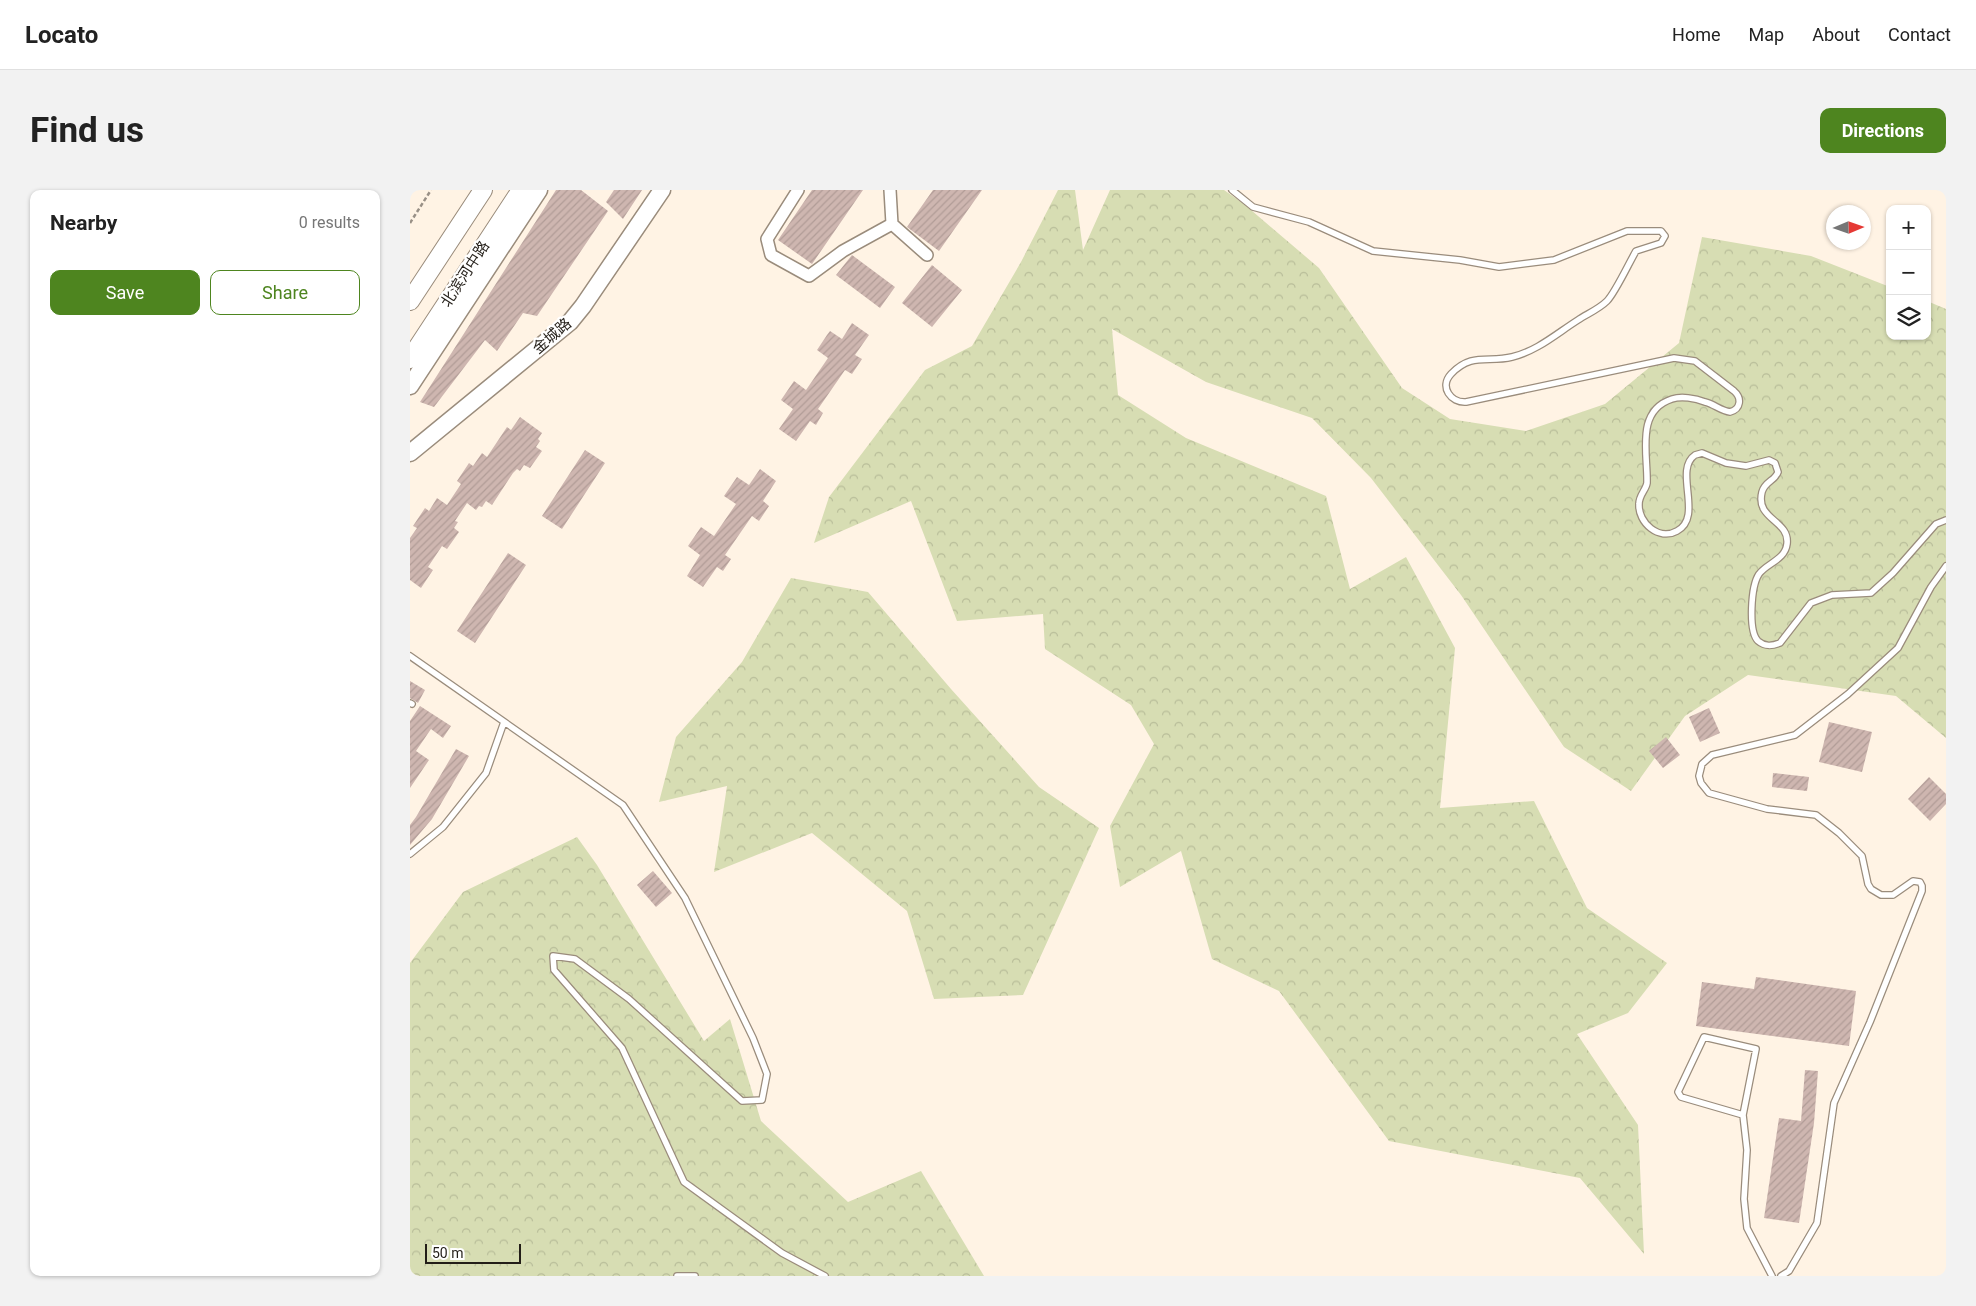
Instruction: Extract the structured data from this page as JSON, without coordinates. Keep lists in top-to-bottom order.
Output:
{
  "streets": {
    "main road": ["北滨河中路"],
    "street": ["金城路"]
  },
  "scale_bar": "50 m",
  "north": "right",
  "page": {
    "header": "Locato",
    "nav": [
      "Home",
      "Map",
      "About",
      "Contact"
    ],
    "buttons": [
      "Directions",
      ["Save", "Share"]
    ],
    "title": "Find us",
    "heading": ["Nearby", "0 results"],
    "map_buttons": ["+", "−"],
    "scale": "50 m"
  }
}
